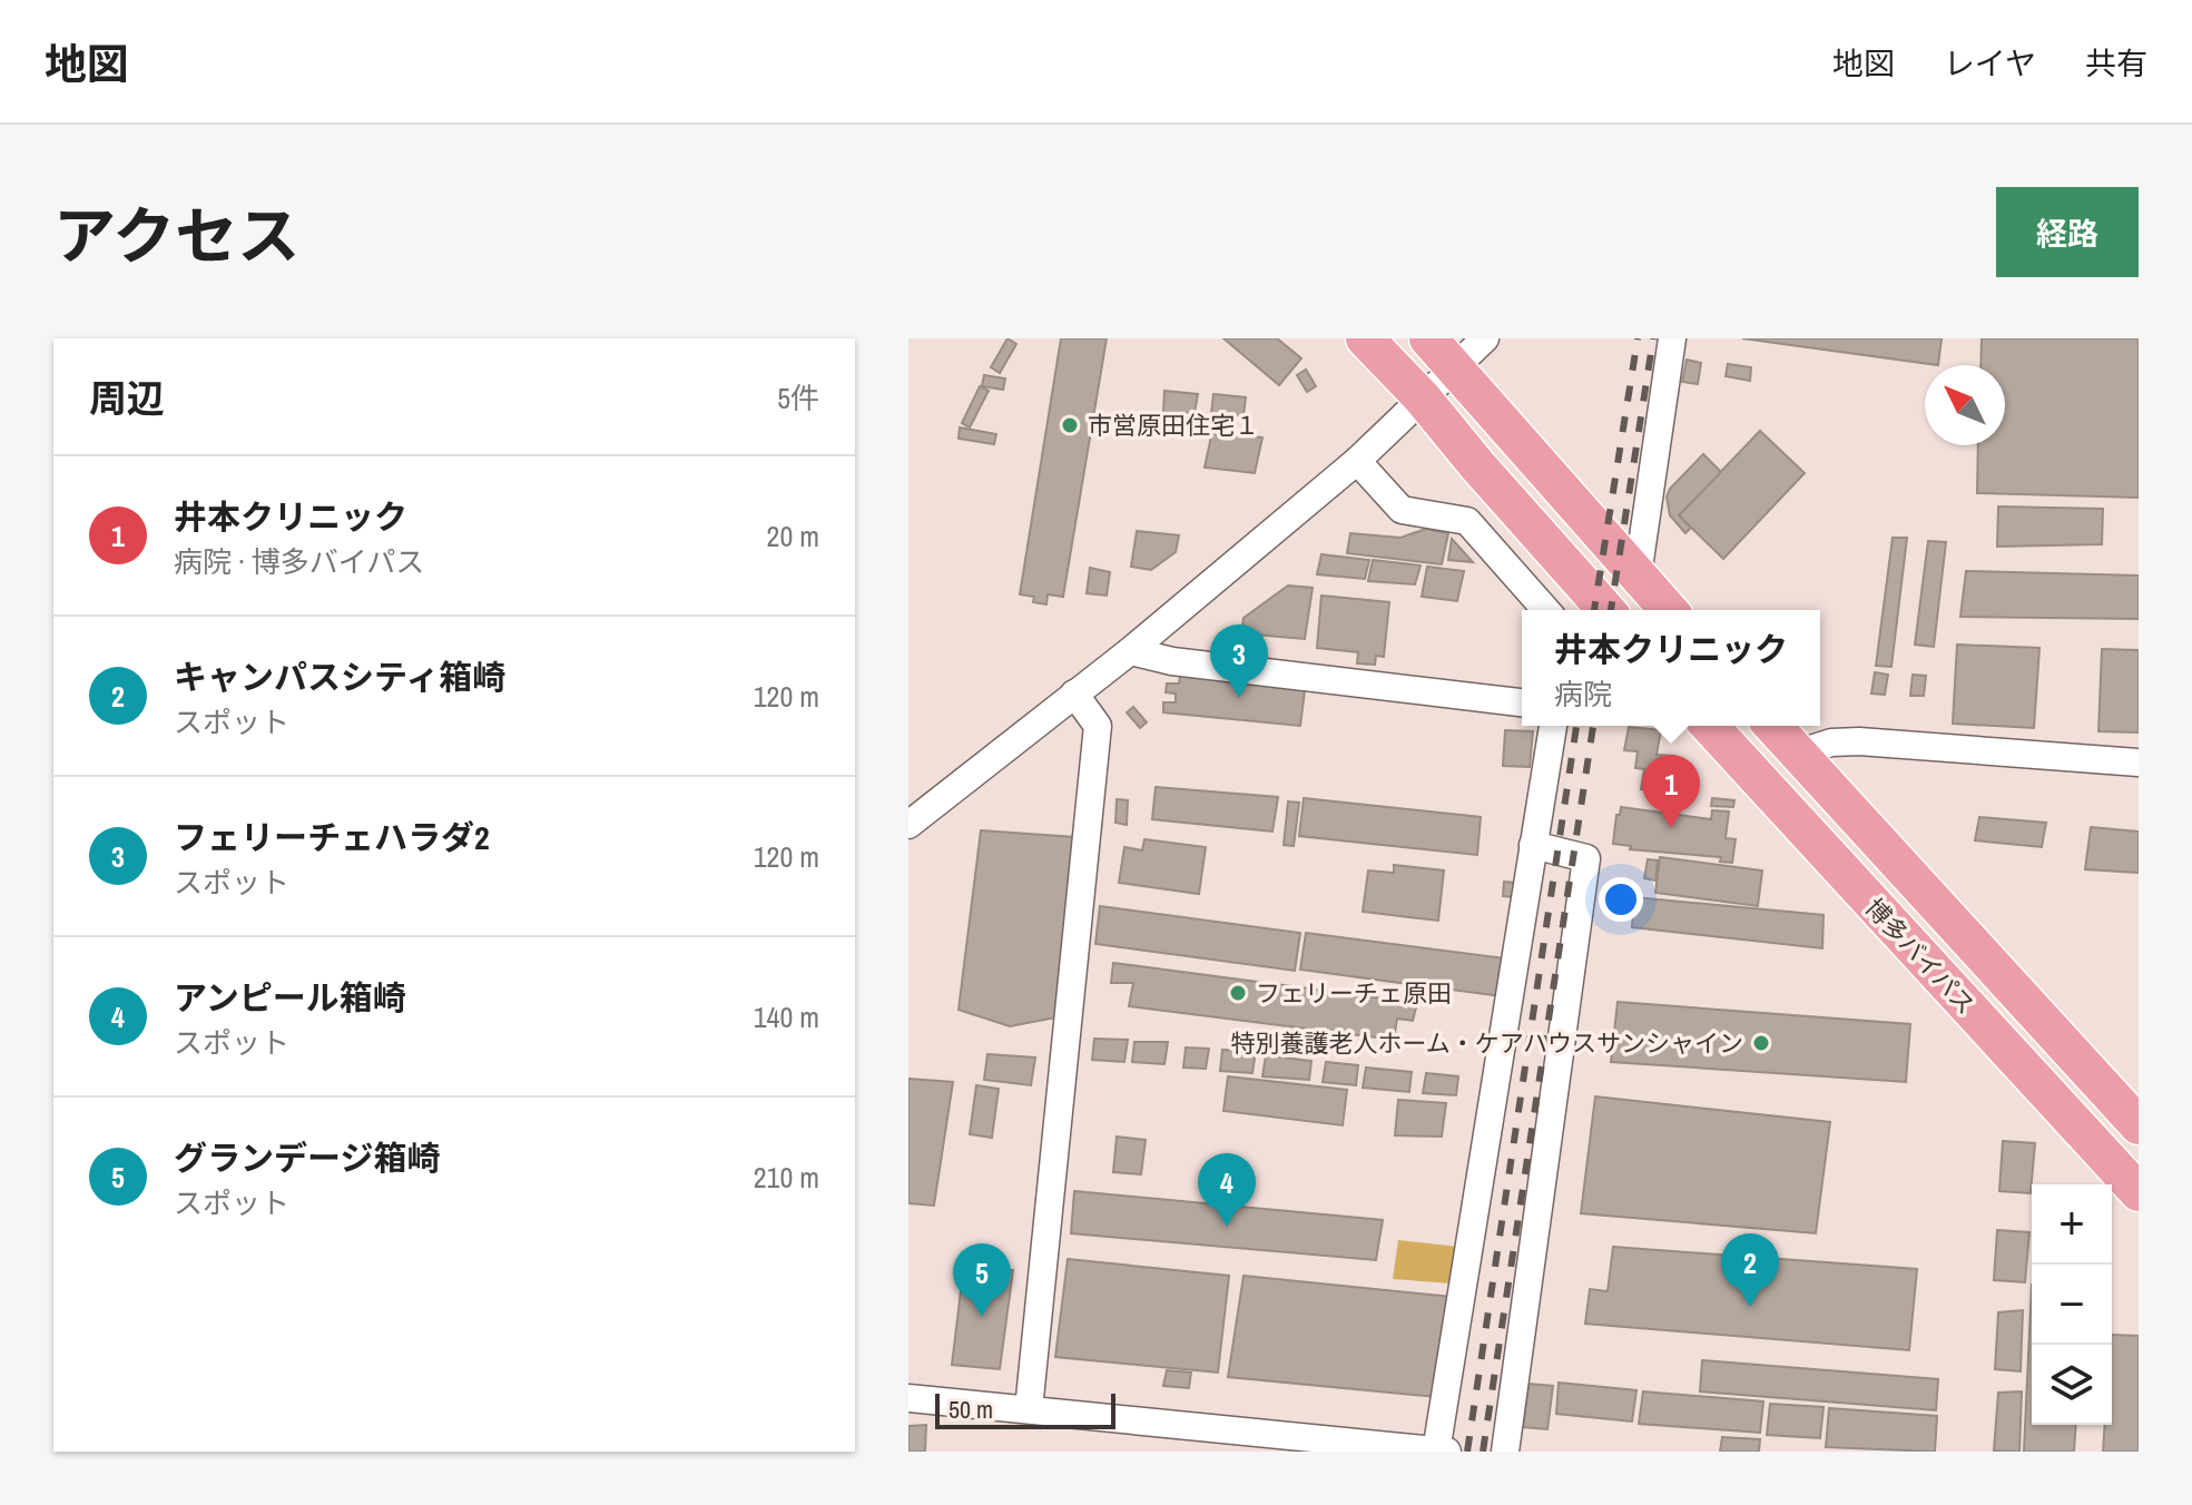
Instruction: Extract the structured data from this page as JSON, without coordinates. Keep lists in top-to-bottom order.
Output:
{
  "streets": {
    "highway": ["博多バイパス"]
  },
  "places": ["市営原田住宅１", "フェリーチェ原田", "特別養護老人ホーム・ケアハウスサンシャイン"],
  "scale_bar": "50 m",
  "north": "top left",
  "page": {
    "header": "地図",
    "nav": ["地図", "レイヤ", "共有"],
    "title": "アクセス",
    "buttons": "経路",
    "heading": ["周辺", "5件"],
    "list": [
      {
        "mark": "1",
        "name": "井本クリニック",
        "note": "病院 · 博多バイパス",
        "value": "20 m"
      },
      {
        "mark": "2",
        "name": "キャンパスシティ箱崎",
        "note": "スポット",
        "value": "120 m"
      },
      {
        "mark": "3",
        "name": "フェリーチェハラダ2",
        "note": "スポット",
        "value": "120 m"
      },
      {
        "mark": "4",
        "name": "アンピール箱崎",
        "note": "スポット",
        "value": "140 m"
      },
      {
        "mark": "5",
        "name": "グランデージ箱崎",
        "note": "スポット",
        "value": "210 m"
      }
    ],
    "popup": ["井本クリニック", "病院"],
    "pins": [
      "3",
      "1",
      "4",
      "2",
      "5"
    ],
    "map_buttons": ["+", "−"],
    "scale": "50 m"
  }
}
